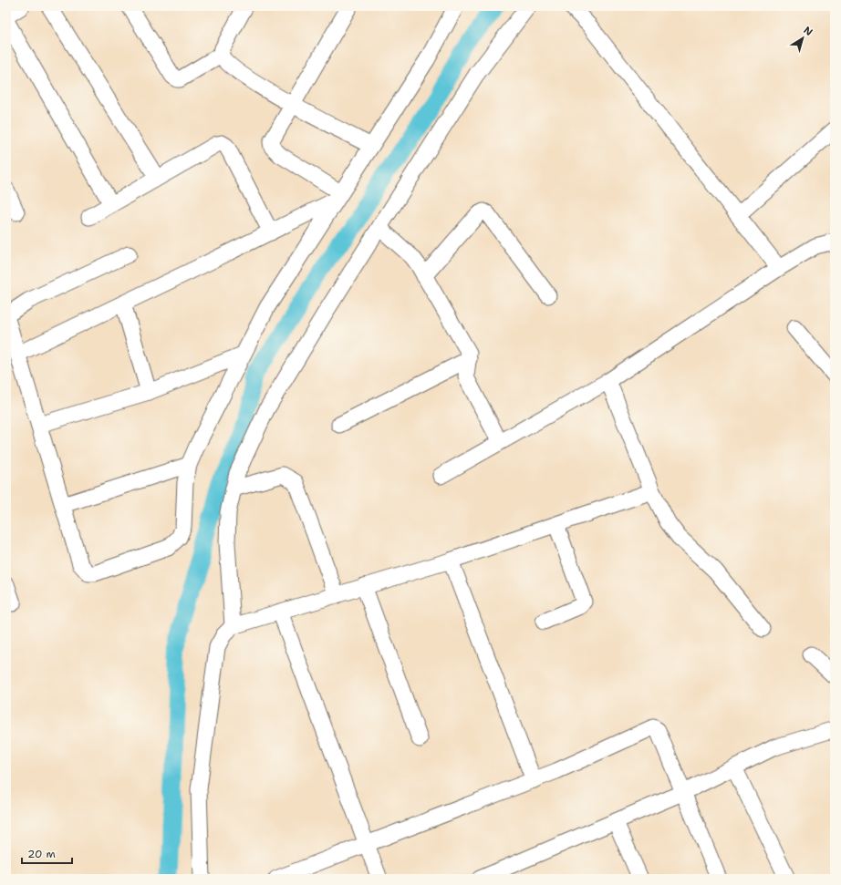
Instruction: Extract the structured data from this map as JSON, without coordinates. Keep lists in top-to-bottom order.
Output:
{
  "scale_bar": "20 m",
  "north": "top right"
}
